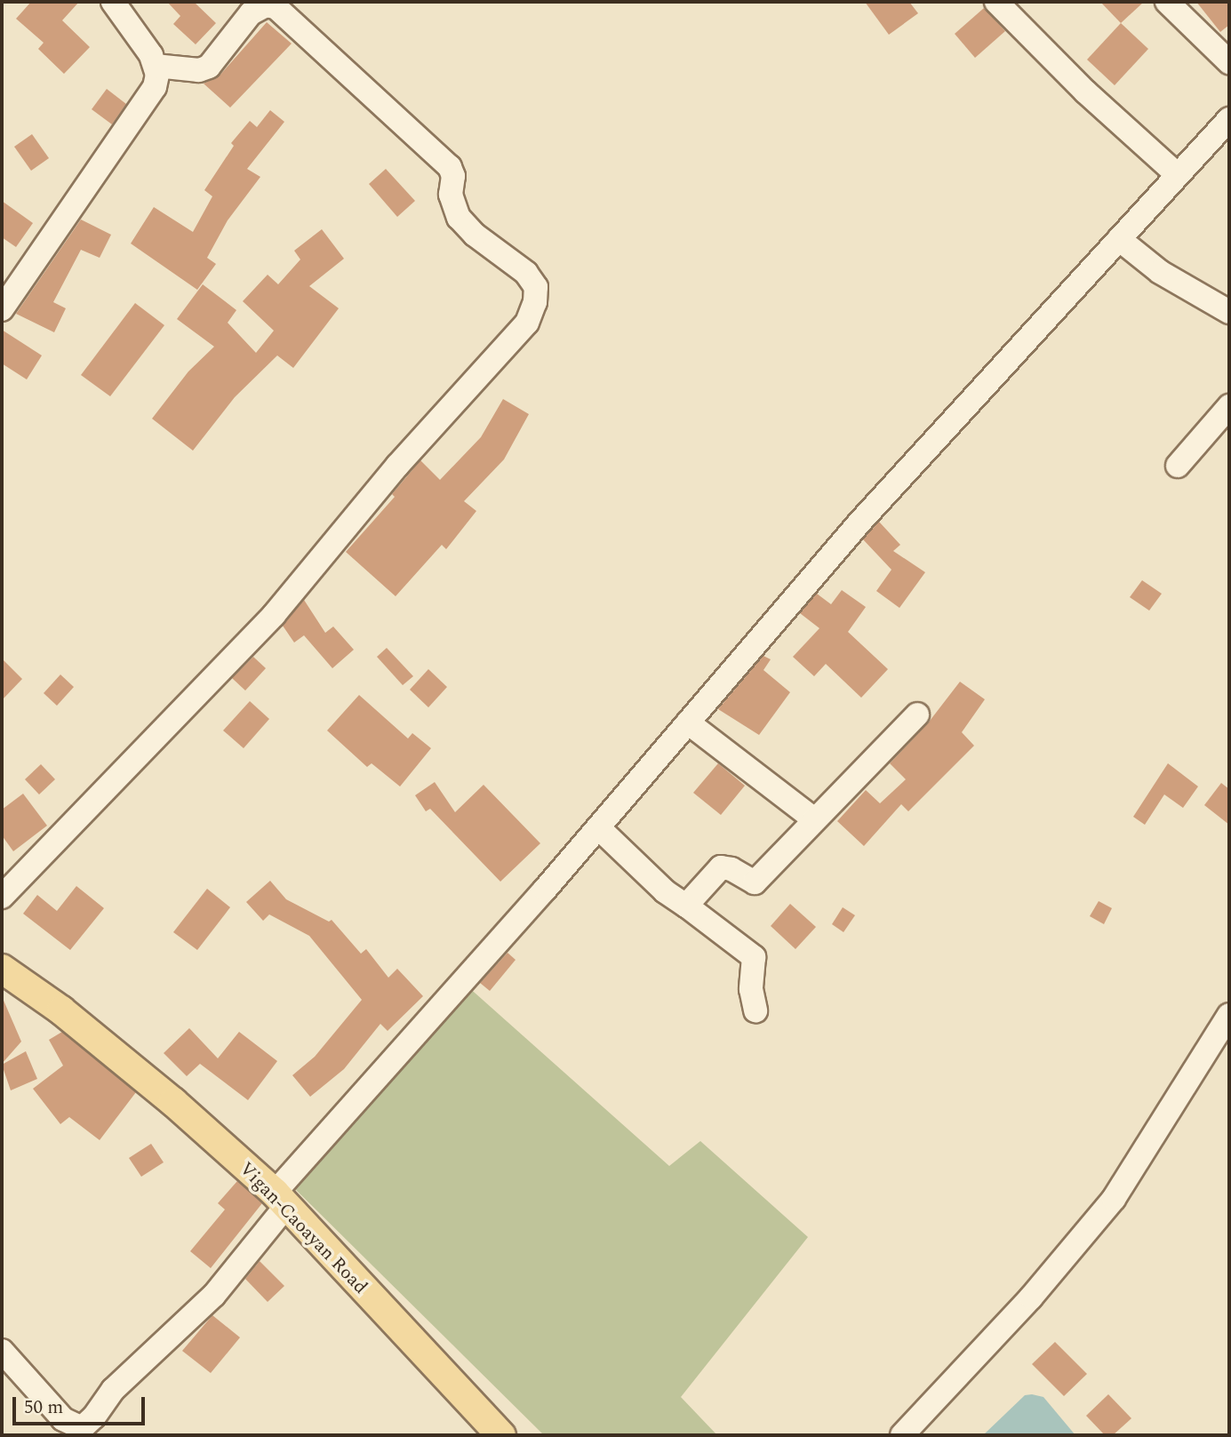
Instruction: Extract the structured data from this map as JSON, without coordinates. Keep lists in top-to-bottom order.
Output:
{
  "streets": {
    "main road": ["Vigan-Caoayan Road"]
  },
  "scale_bar": "50 m"
}
